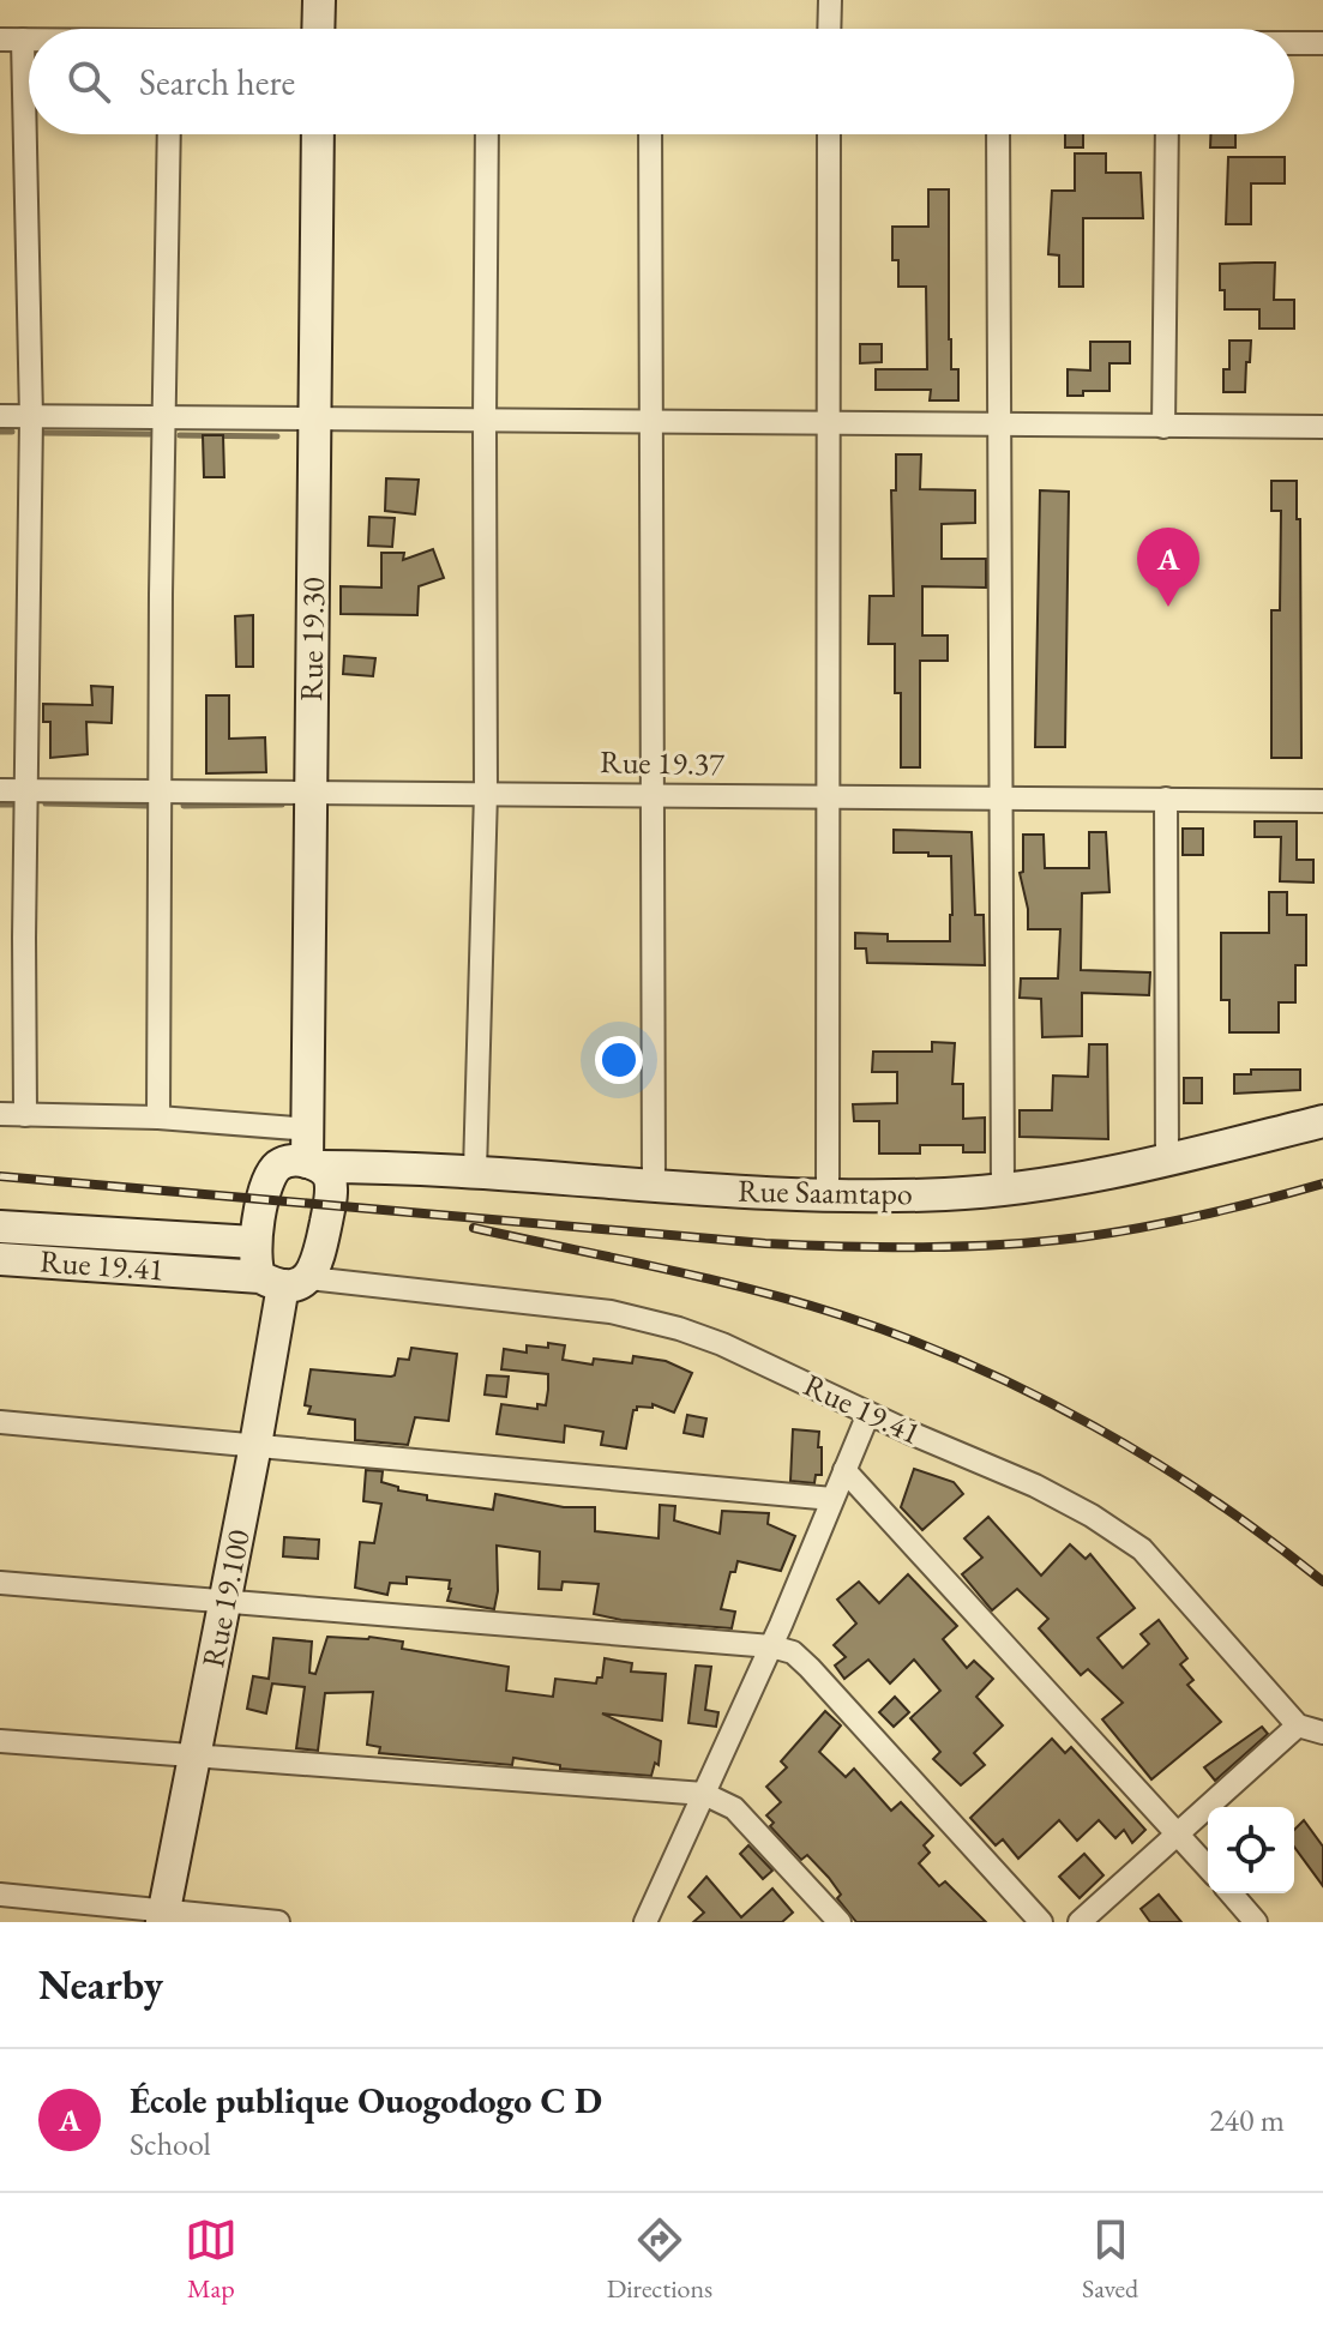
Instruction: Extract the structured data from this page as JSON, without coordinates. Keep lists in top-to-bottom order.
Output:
{
  "streets": {
    "main road": [
      "Rue 19.30",
      "Rue Saamtapo",
      "Rue 19.41",
      "Rue 19.100"
    ],
    "street": ["Rue 19.37"]
  },
  "crossings": [
    ["Rue 19.30", "Rue 19.37"],
    ["Rue 19.30", "Rue Saamtapo"],
    ["Rue 19.30", "Rue 19.41"],
    ["Rue 19.30", "Rue 19.100"],
    ["Rue 19.41", "Rue 19.100"]
  ],
  "page": {
    "search": "Search here",
    "pins": "A",
    "heading": "Nearby",
    "list": [
      {
        "mark": "A",
        "name": "École publique Ouogodogo C D",
        "note": "School",
        "value": "240 m"
      }
    ],
    "nav": ["Map", "Directions", "Saved"]
  }
}
